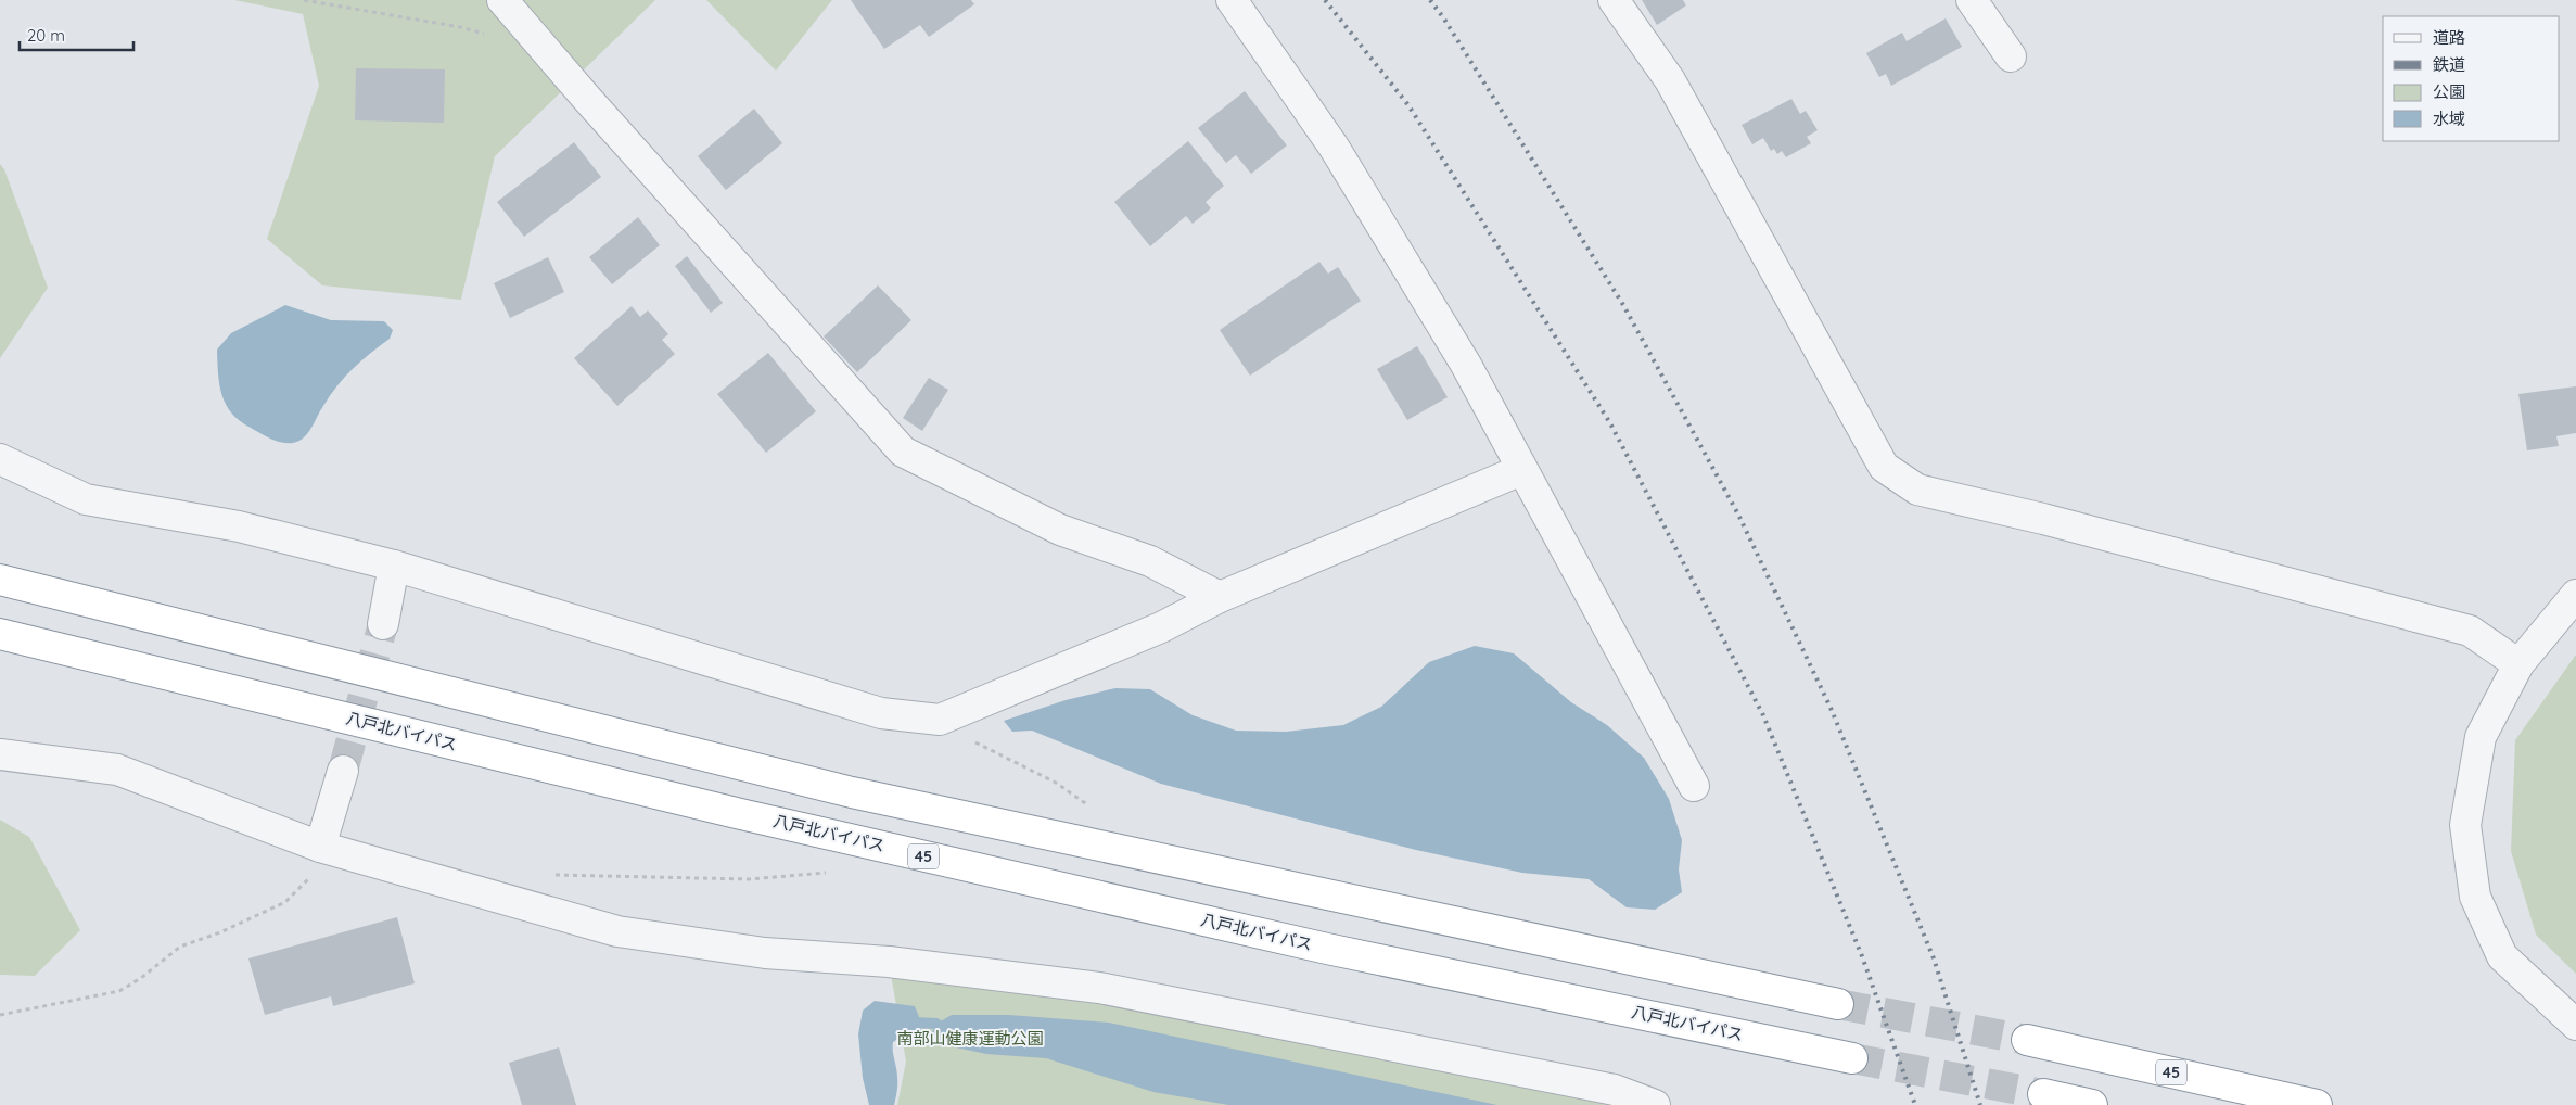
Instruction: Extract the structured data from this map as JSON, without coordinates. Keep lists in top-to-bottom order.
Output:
{
  "streets": {
    "highway": ["八戸北バイパス", "45"]
  },
  "parks": ["南部山健康運動公園"],
  "legend": [
    "道路",
    "鉄道",
    "公園",
    "水域"
  ],
  "scale_bar": "20 m"
}
